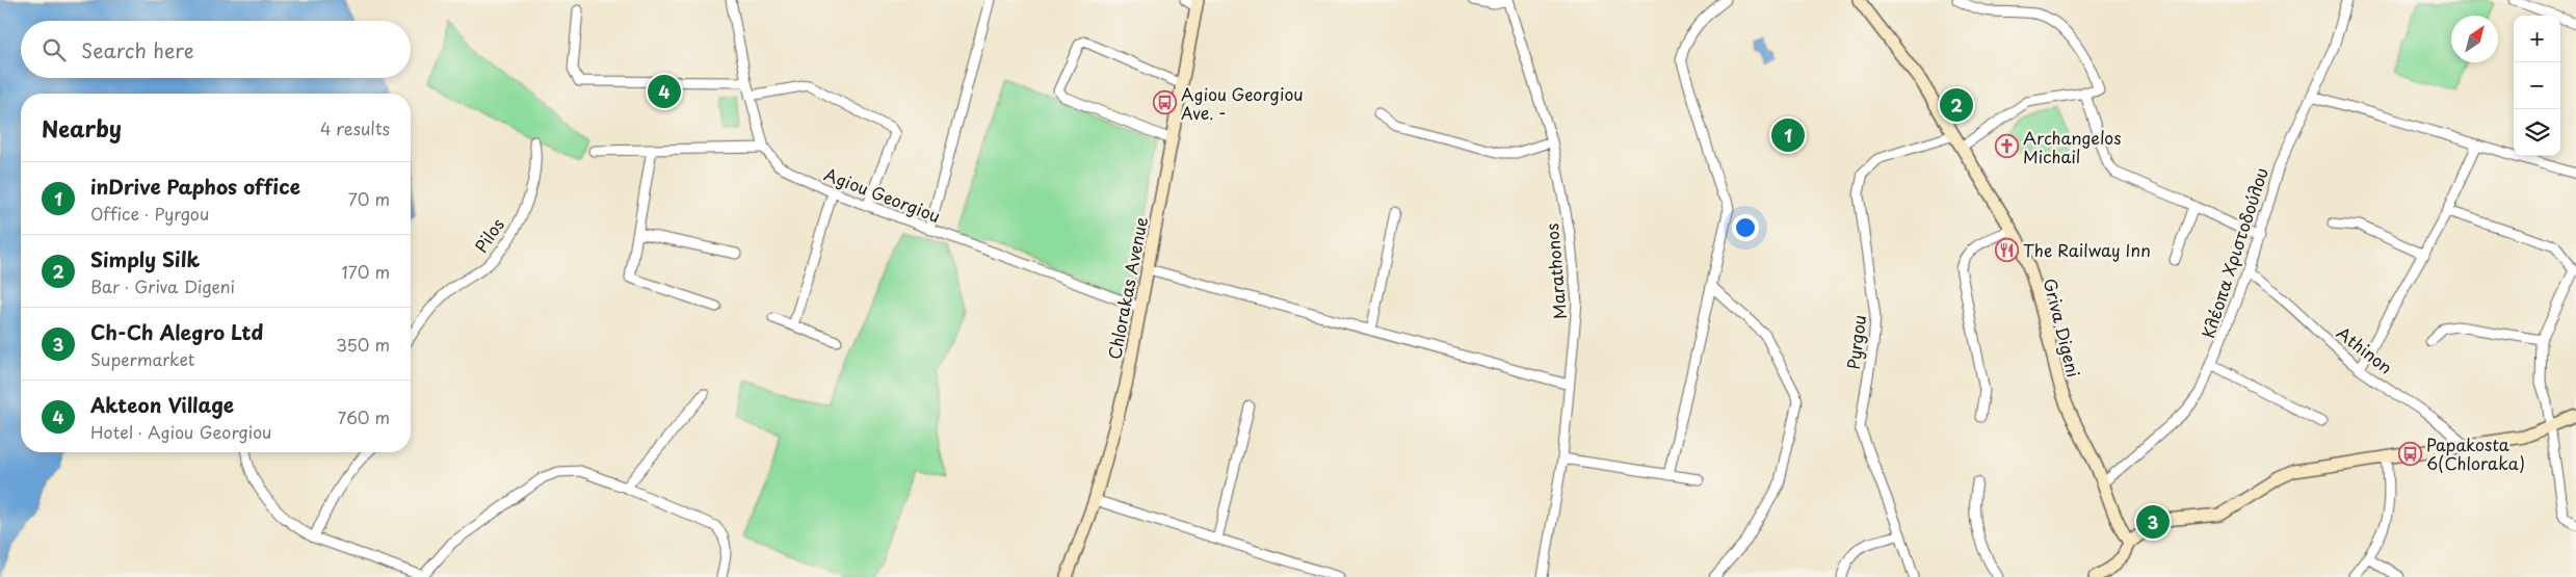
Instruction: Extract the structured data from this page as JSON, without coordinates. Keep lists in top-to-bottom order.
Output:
{
  "streets": {
    "main road": ["Chlorakas Avenue", "Griva Digeni"],
    "street": [
      "Agiou Georgiou",
      "Pilos",
      "Κλέοπα Χριστοδούλου",
      "Marathonos",
      "Pyrgou",
      "Athinon"
    ]
  },
  "crossings": [
    ["Agiou Georgiou", "Chlorakas Avenue"],
    ["Κλέοπα Χριστοδούλου", "Griva Digeni"],
    ["Κλέοπα Χριστοδούλου", "Athinon"],
    ["Griva Digeni", "Pyrgou"]
  ],
  "places": {
    "bus stop": ["Agiou Georgiou Ave. -", "Papakosta 6(Chloraka)"],
    "church": ["Archangelos Michail"],
    "restaurant": ["The Railway Inn"]
  },
  "north": "top right",
  "page": {
    "map_buttons": ["+", "−"],
    "search": "Search here",
    "pins": [
      "4",
      "2",
      "1",
      "3"
    ],
    "heading": ["Nearby", "4 results"],
    "list": [
      {
        "mark": "1",
        "name": "inDrive Paphos office",
        "note": "Office · Pyrgou",
        "value": "70 m"
      },
      {
        "mark": "2",
        "name": "Simply Silk",
        "note": "Bar · Griva Digeni",
        "value": "170 m"
      },
      {
        "mark": "3",
        "name": "Ch-Ch Alegro Ltd",
        "note": "Supermarket",
        "value": "350 m"
      },
      {
        "mark": "4",
        "name": "Akteon Village",
        "note": "Hotel · Agiou Georgiou",
        "value": "760 m"
      }
    ]
  }
}
